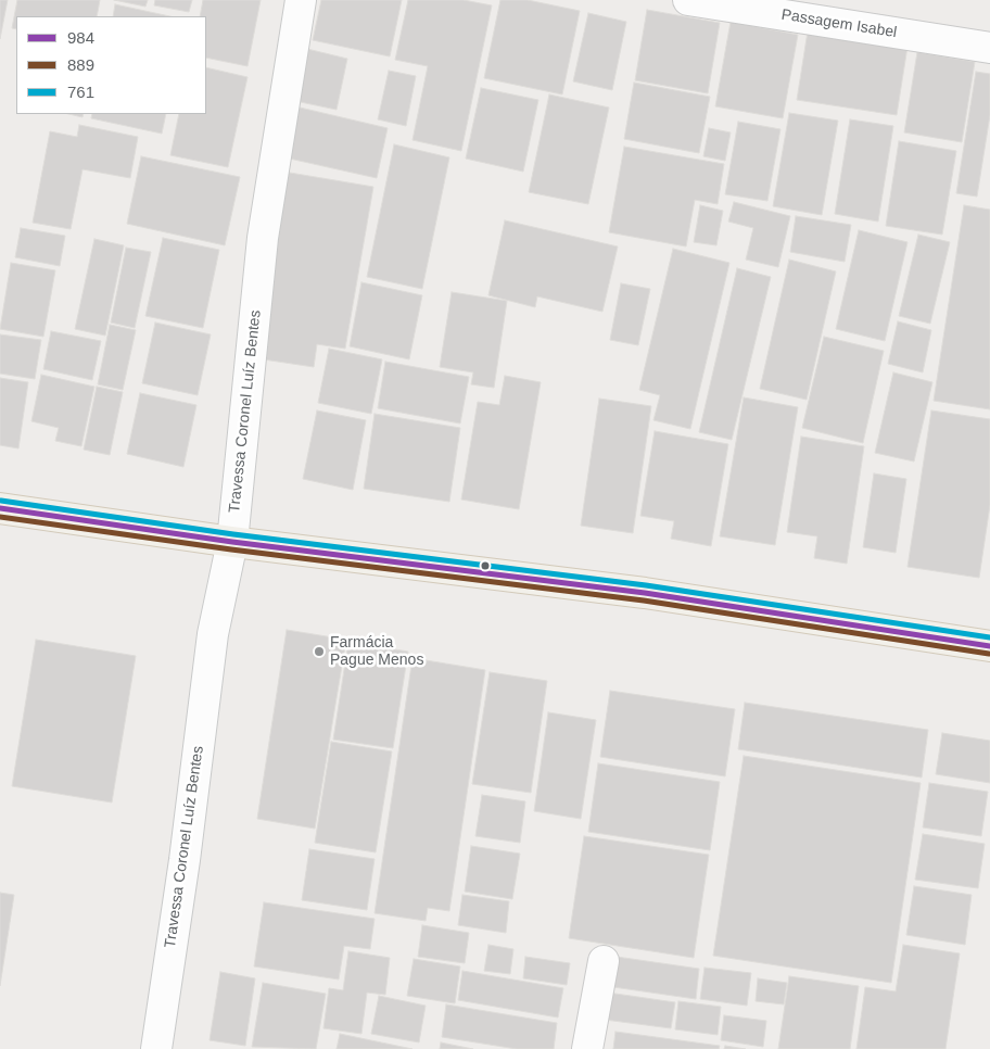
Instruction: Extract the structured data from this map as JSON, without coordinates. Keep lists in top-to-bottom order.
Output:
{
  "streets": {
    "street": ["Passagem Isabel", "Travessa Coronel Luíz Bentes"]
  },
  "places": ["Farmácia Pague Menos"],
  "lines": ["transit line 761", "transit line 984", "transit line 889"],
  "legend": ["984", "889", "761"]
}
